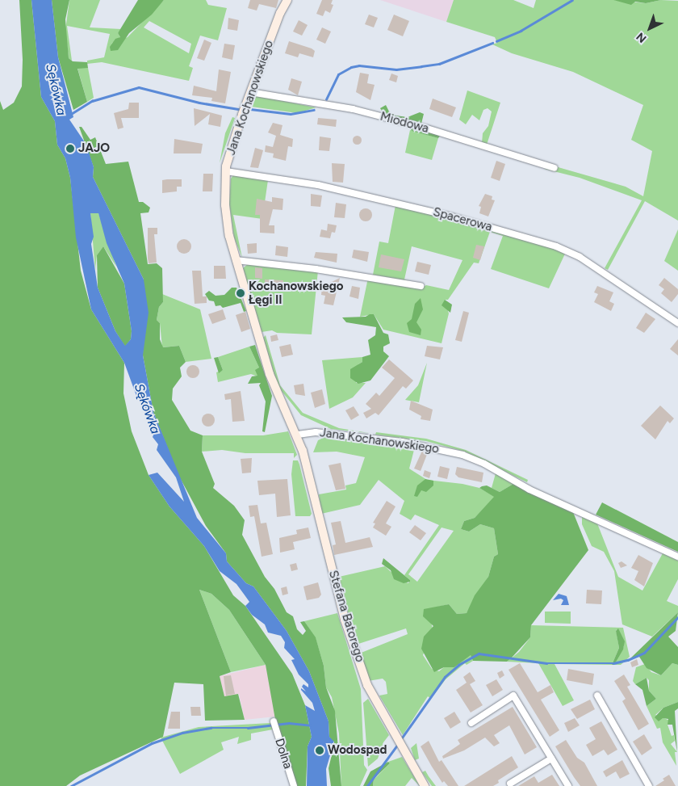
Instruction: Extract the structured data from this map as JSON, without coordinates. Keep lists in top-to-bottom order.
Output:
{
  "streets": {
    "street": [
      "Jana Kochanowskiego",
      "Miodowa",
      "Spacerowa",
      "Stefana Batorego",
      "Dolna"
    ]
  },
  "crossings": [
    ["Jana Kochanowskiego", "Miodowa"],
    ["Jana Kochanowskiego", "Spacerowa"],
    ["Jana Kochanowskiego", "Stefana Batorego"]
  ],
  "water": ["Sękówka"],
  "places": ["JAJO", "Kochanowskiego Łęgi II", "Wodospad"],
  "north": "bottom left"
}
